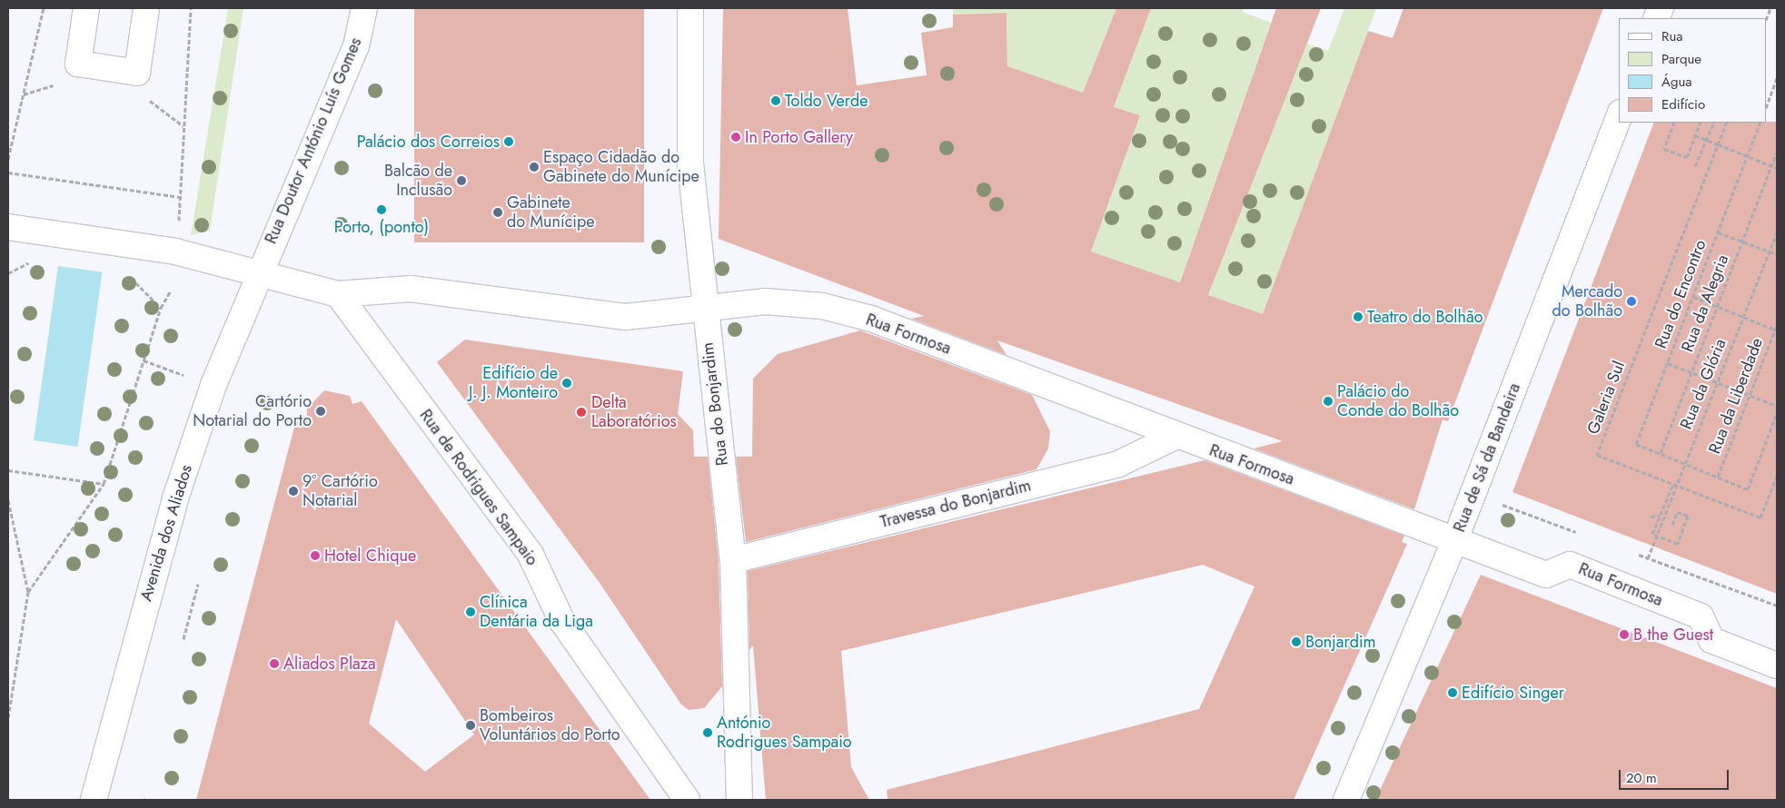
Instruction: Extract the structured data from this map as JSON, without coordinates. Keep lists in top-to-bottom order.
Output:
{
  "streets": {
    "street": [
      "Rua Doutor António Luís Gomes",
      "Rua Formosa",
      "Rua do Bonjardim",
      "Rua de Sá da Bandeira",
      "Rua de Rodrigues Sampaio",
      "Travessa do Bonjardim",
      "Avenida dos Aliados"
    ],
    "path": [
      "Rua do Encontro",
      "Rua da Alegria",
      "Rua da Glória",
      "Rua da Liberdade",
      "Galeria Sul"
    ]
  },
  "crossings": [
    ["Rua Doutor António Luís Gomes", "Avenida dos Aliados"],
    ["Rua do Encontro", "Rua da Alegria"],
    ["Rua Formosa", "Rua do Bonjardim"],
    ["Rua Formosa", "Rua de Sá da Bandeira"],
    ["Rua Formosa", "Rua de Rodrigues Sampaio"],
    ["Rua Formosa", "Travessa do Bonjardim"],
    ["Rua do Bonjardim", "Travessa do Bonjardim"]
  ],
  "places": [
    "Toldo Verde",
    "In Porto Gallery",
    "Palácio dos Correios",
    "Espaço Cidadão do Gabinete do Munícipe",
    "Balcão de Inclusão",
    "Porto, (ponto)",
    "Gabinete do Munícipe",
    "Mercado do Bolhão",
    "Teatro do Bolhão",
    "Edifício de J. J. Monteiro",
    "Palácio do Conde do Bolhão",
    "Cartório Notarial do Porto",
    "Delta Laboratórios",
    "9º Cartório Notarial",
    "Hotel Chique",
    "Clínica Dentária da Liga",
    "B the Guest",
    "Bonjardim",
    "Aliados Plaza",
    "Edifício Singer",
    "Bombeiros Voluntários do Porto",
    "António Rodrigues Sampaio"
  ],
  "legend": [
    "Rua",
    "Parque",
    "Água",
    "Edifício"
  ],
  "scale_bar": "20 m"
}
